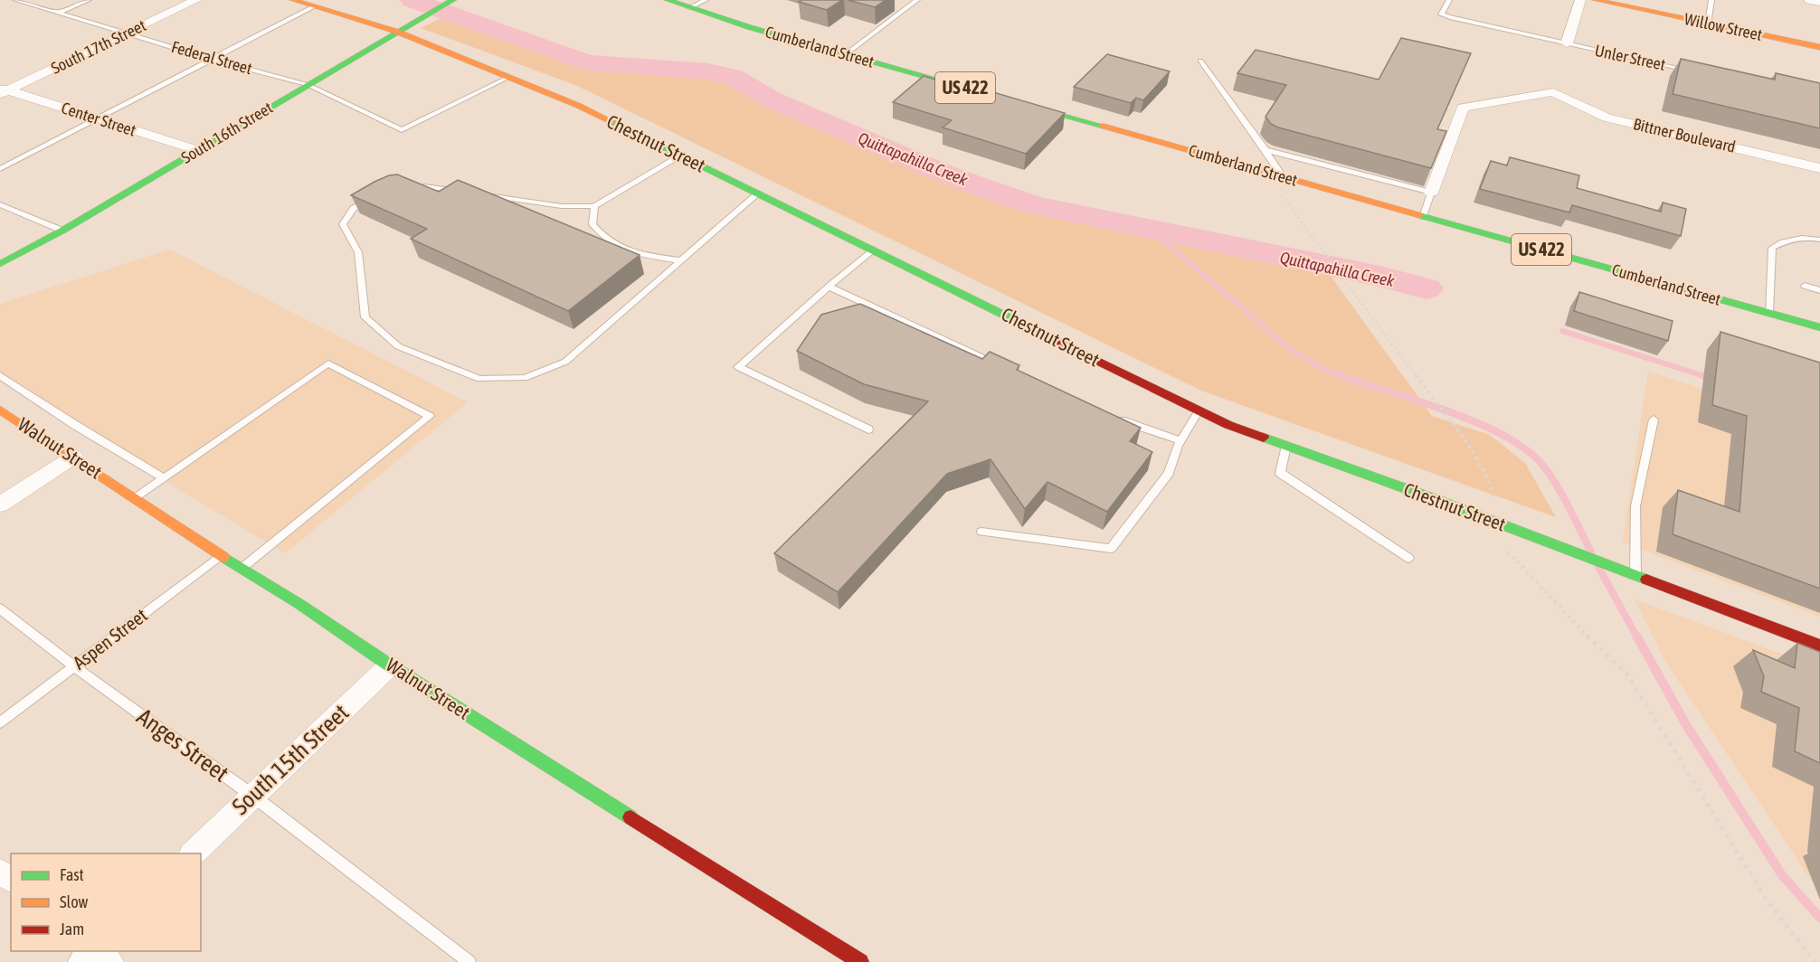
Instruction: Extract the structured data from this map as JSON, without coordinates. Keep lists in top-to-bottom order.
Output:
{
  "streets": {
    "main road": [
      "Willow Street",
      "Cumberland Street",
      "US 422",
      "South 16th Street",
      "Chestnut Street",
      "Walnut Street"
    ],
    "street": [
      "South 17th Street",
      "Center Street",
      "Bittner Boulevard",
      "South 15th Street"
    ],
    "lane": [
      "Federal Street",
      "Unler Street",
      "Aspen Street",
      "Anges Street"
    ]
  },
  "crossings": [
    ["South 17th Street", "Federal Street"],
    ["South 17th Street", "Center Street"],
    ["Federal Street", "South 16th Street"],
    ["Federal Street", "Chestnut Street"],
    ["Center Street", "South 16th Street"],
    ["South 16th Street", "Chestnut Street"],
    ["Walnut Street", "Aspen Street"],
    ["Walnut Street", "South 15th Street"],
    ["Aspen Street", "Anges Street"],
    ["Anges Street", "South 15th Street"]
  ],
  "water": ["Quittapahilla Creek"],
  "legend": ["Fast", "Slow", "Jam"]
}
